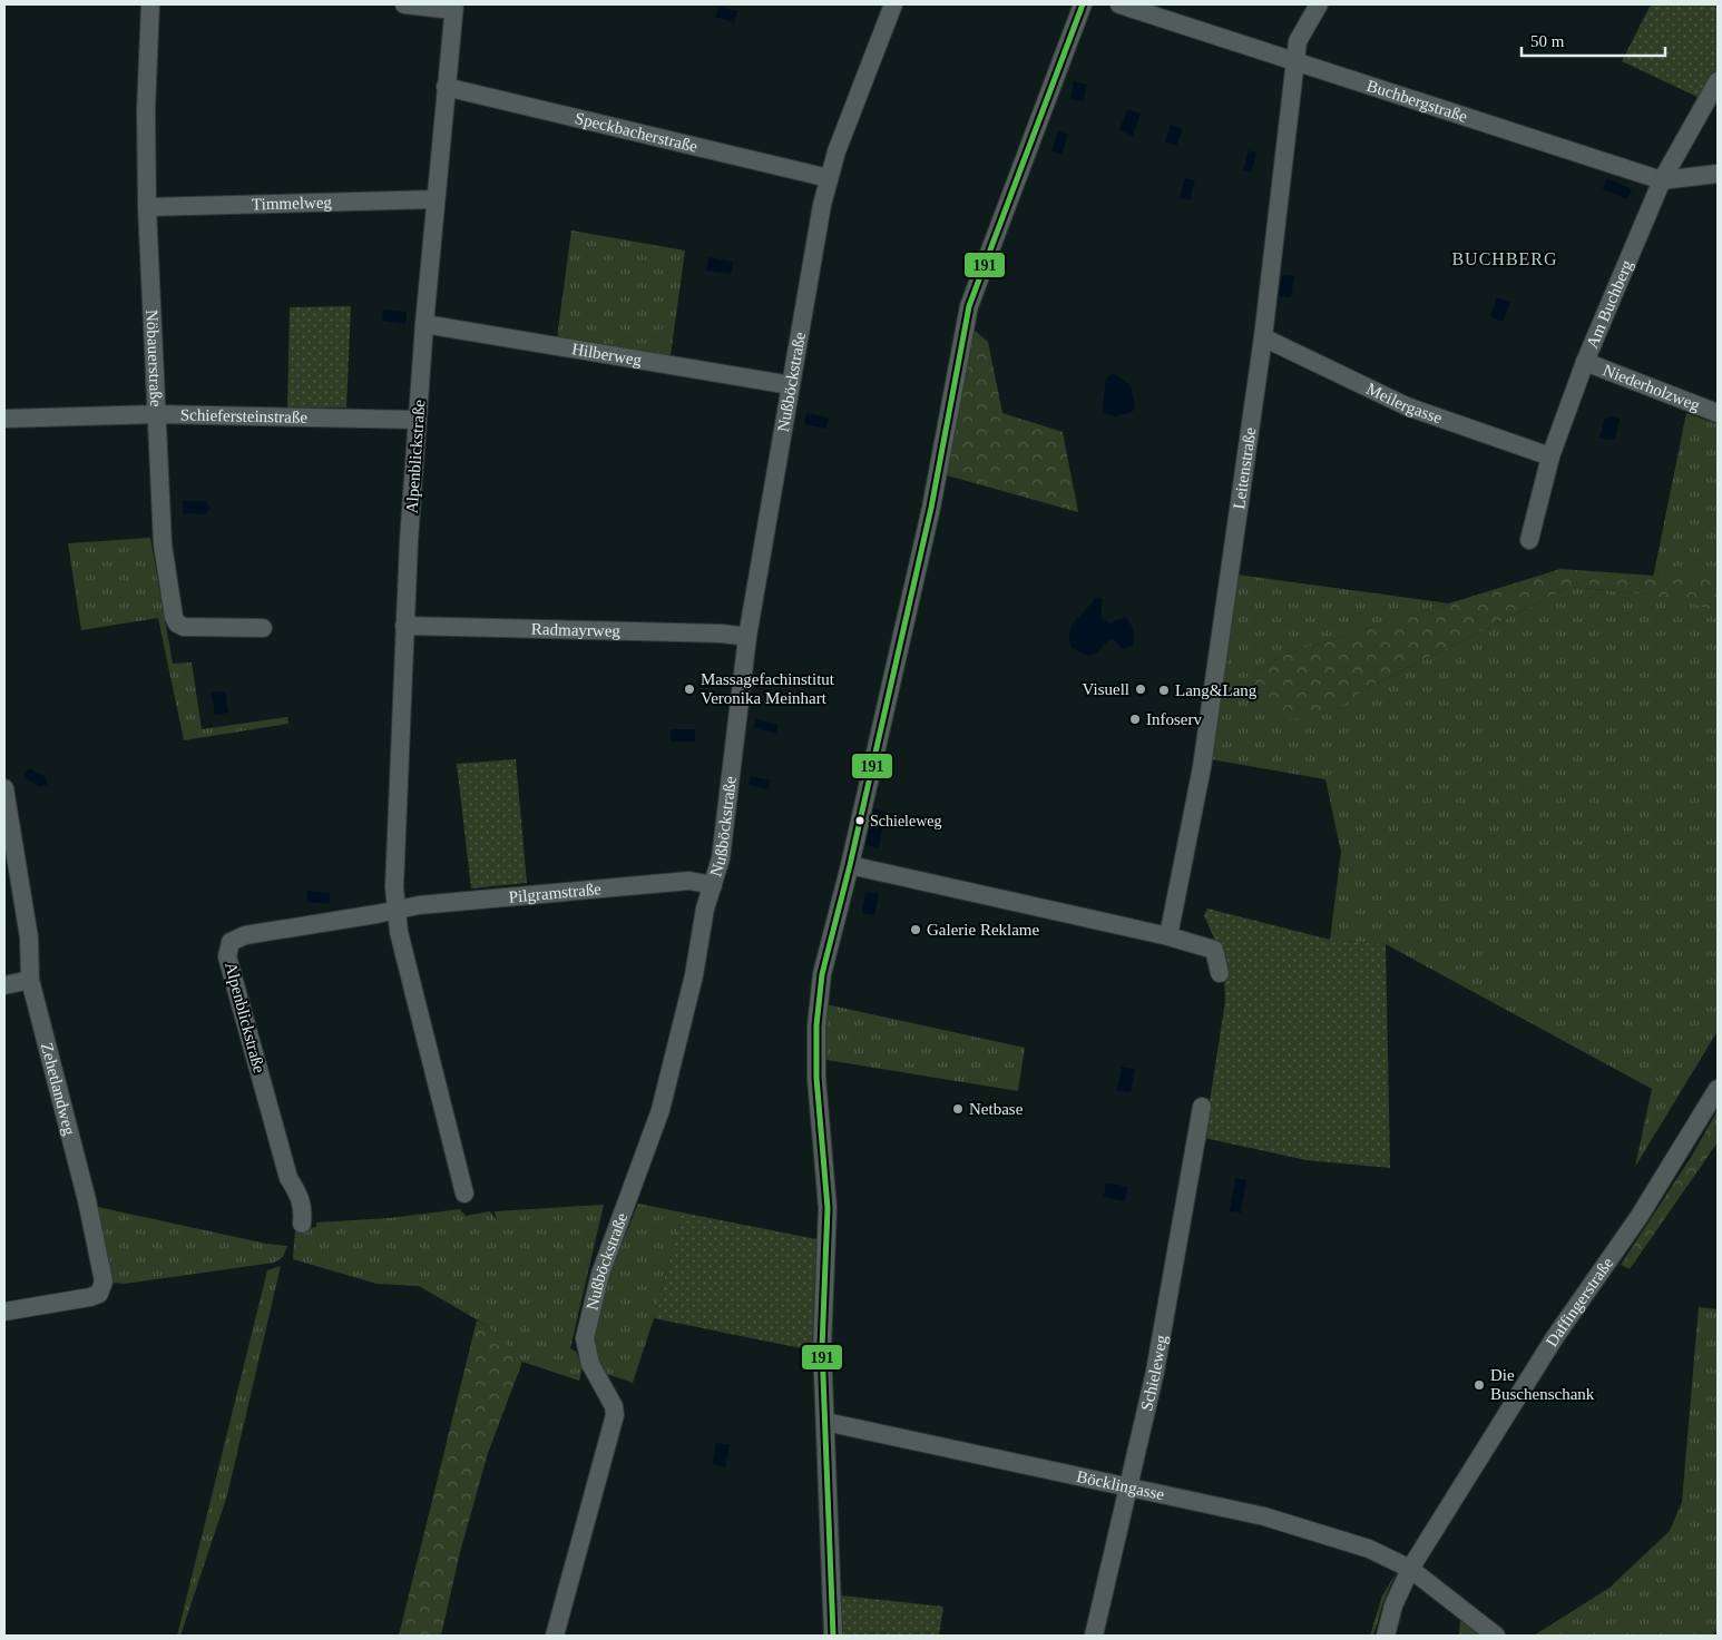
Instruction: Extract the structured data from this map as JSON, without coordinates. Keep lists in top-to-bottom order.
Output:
{
  "streets": {
    "street": [
      "Buchbergstraße",
      "Speckbacherstraße",
      "Timmelweg",
      "Am Buchberg",
      "Hilberweg",
      "Nöbauerstraße",
      "Nußböckstraße",
      "Niederholzweg",
      "Meilergasse",
      "Schiefersteinstraße",
      "Alpenblickstraße",
      "Leitenstraße",
      "Radmayrweg",
      "Pilgramstraße",
      "Zehetlandweg",
      "Daffingerstraße",
      "Schieleweg",
      "Böcklingasse"
    ]
  },
  "crossings": [
    ["Buchbergstraße", "Am Buchberg"],
    ["Buchbergstraße", "Leitenstraße"],
    ["Speckbacherstraße", "Nußböckstraße"],
    ["Speckbacherstraße", "Alpenblickstraße"],
    ["Timmelweg", "Nöbauerstraße"],
    ["Timmelweg", "Alpenblickstraße"],
    ["Am Buchberg", "Niederholzweg"],
    ["Am Buchberg", "Meilergasse"],
    ["Hilberweg", "Nußböckstraße"],
    ["Hilberweg", "Alpenblickstraße"],
    ["Nöbauerstraße", "Schiefersteinstraße"],
    ["Nußböckstraße", "Radmayrweg"],
    ["Nußböckstraße", "Pilgramstraße"],
    ["Meilergasse", "Leitenstraße"],
    ["Schiefersteinstraße", "Alpenblickstraße"],
    ["Alpenblickstraße", "Radmayrweg"],
    ["Alpenblickstraße", "Pilgramstraße"],
    ["Daffingerstraße", "Böcklingasse"],
    ["Schieleweg", "Böcklingasse"]
  ],
  "districts": ["BUCHBERG"],
  "places": [
    "Massagefachinstitut Veronika Meinhart",
    "Visuell",
    "Lang&Lang",
    "Infoserv",
    "Schieleweg",
    "Galerie Reklame",
    "Netbase",
    "Die Buschenschank"
  ],
  "lines": ["transit line 191"],
  "scale_bar": "50 m"
}
